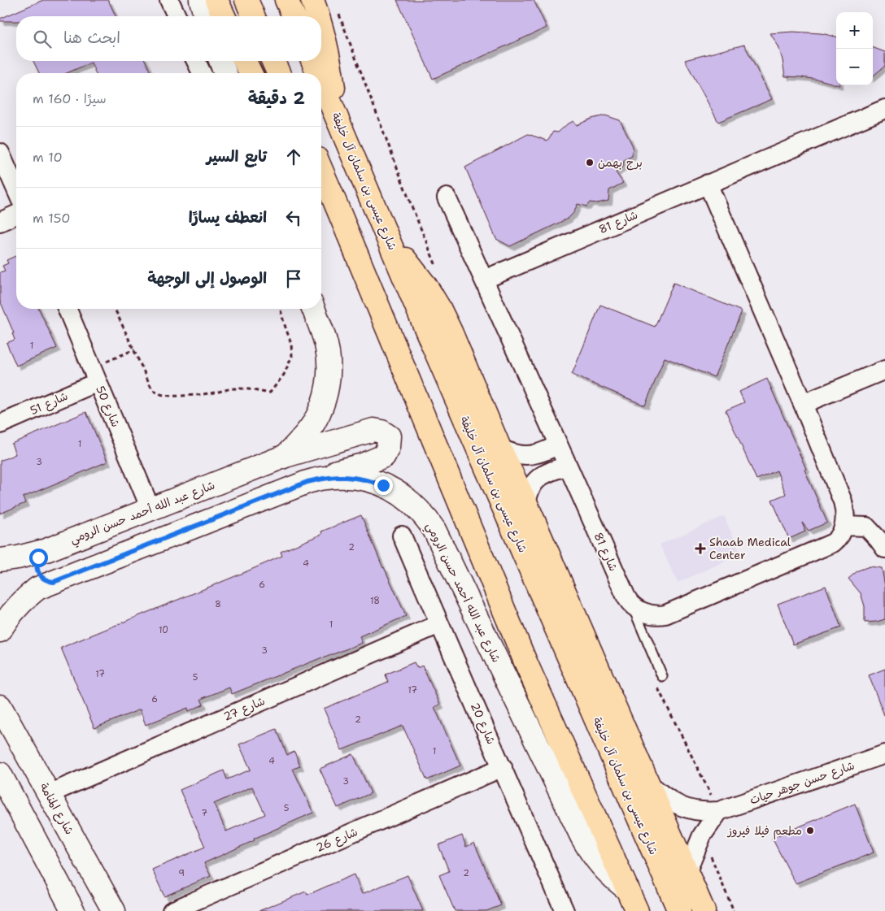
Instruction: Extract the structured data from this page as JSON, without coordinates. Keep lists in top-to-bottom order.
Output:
{
  "streets": {
    "highway": ["شارع عيسى بن سلمان آل خليفة"],
    "street": [
      "شارع 81",
      "شارع 51",
      "شارع 50",
      "شارع عبد الله أحمد حسن الرومي",
      "شارع 27",
      "شارع 20",
      "شارع حسن جوهر حيات",
      "شارع المنامة",
      "شارع 26"
    ]
  },
  "crossings": [
    ["شارع 51", "شارع 50"],
    ["شارع 50", "شارع عبد الله أحمد حسن الرومي"],
    ["شارع 27", "شارع 20"],
    ["شارع 27", "شارع المنامة"],
    ["شارع 20", "شارع 26"]
  ],
  "places": {
    "other": ["برج بهمن", "مطعم فيلا فيروز"],
    "health": ["Shaab Medical Center"]
  },
  "house_numbers": [
    "1",
    "1",
    "3",
    "2",
    "4",
    "6",
    "18",
    "8",
    "1",
    "10",
    "3",
    "17",
    "5",
    "17",
    "6",
    "2",
    "1",
    "4",
    "3",
    "5",
    "7",
    "9",
    "2"
  ],
  "page": {
    "map_buttons": ["+", "−"],
    "search": "ابحث هنا",
    "heading": ["2 دقيقة", "سيرًا · 160 m"],
    "list": [
      ["تابع السير", "10 m"],
      ["انعطف يسارًا", "150 m"],
      "الوصول إلى الوجهة"
    ]
  }
}
